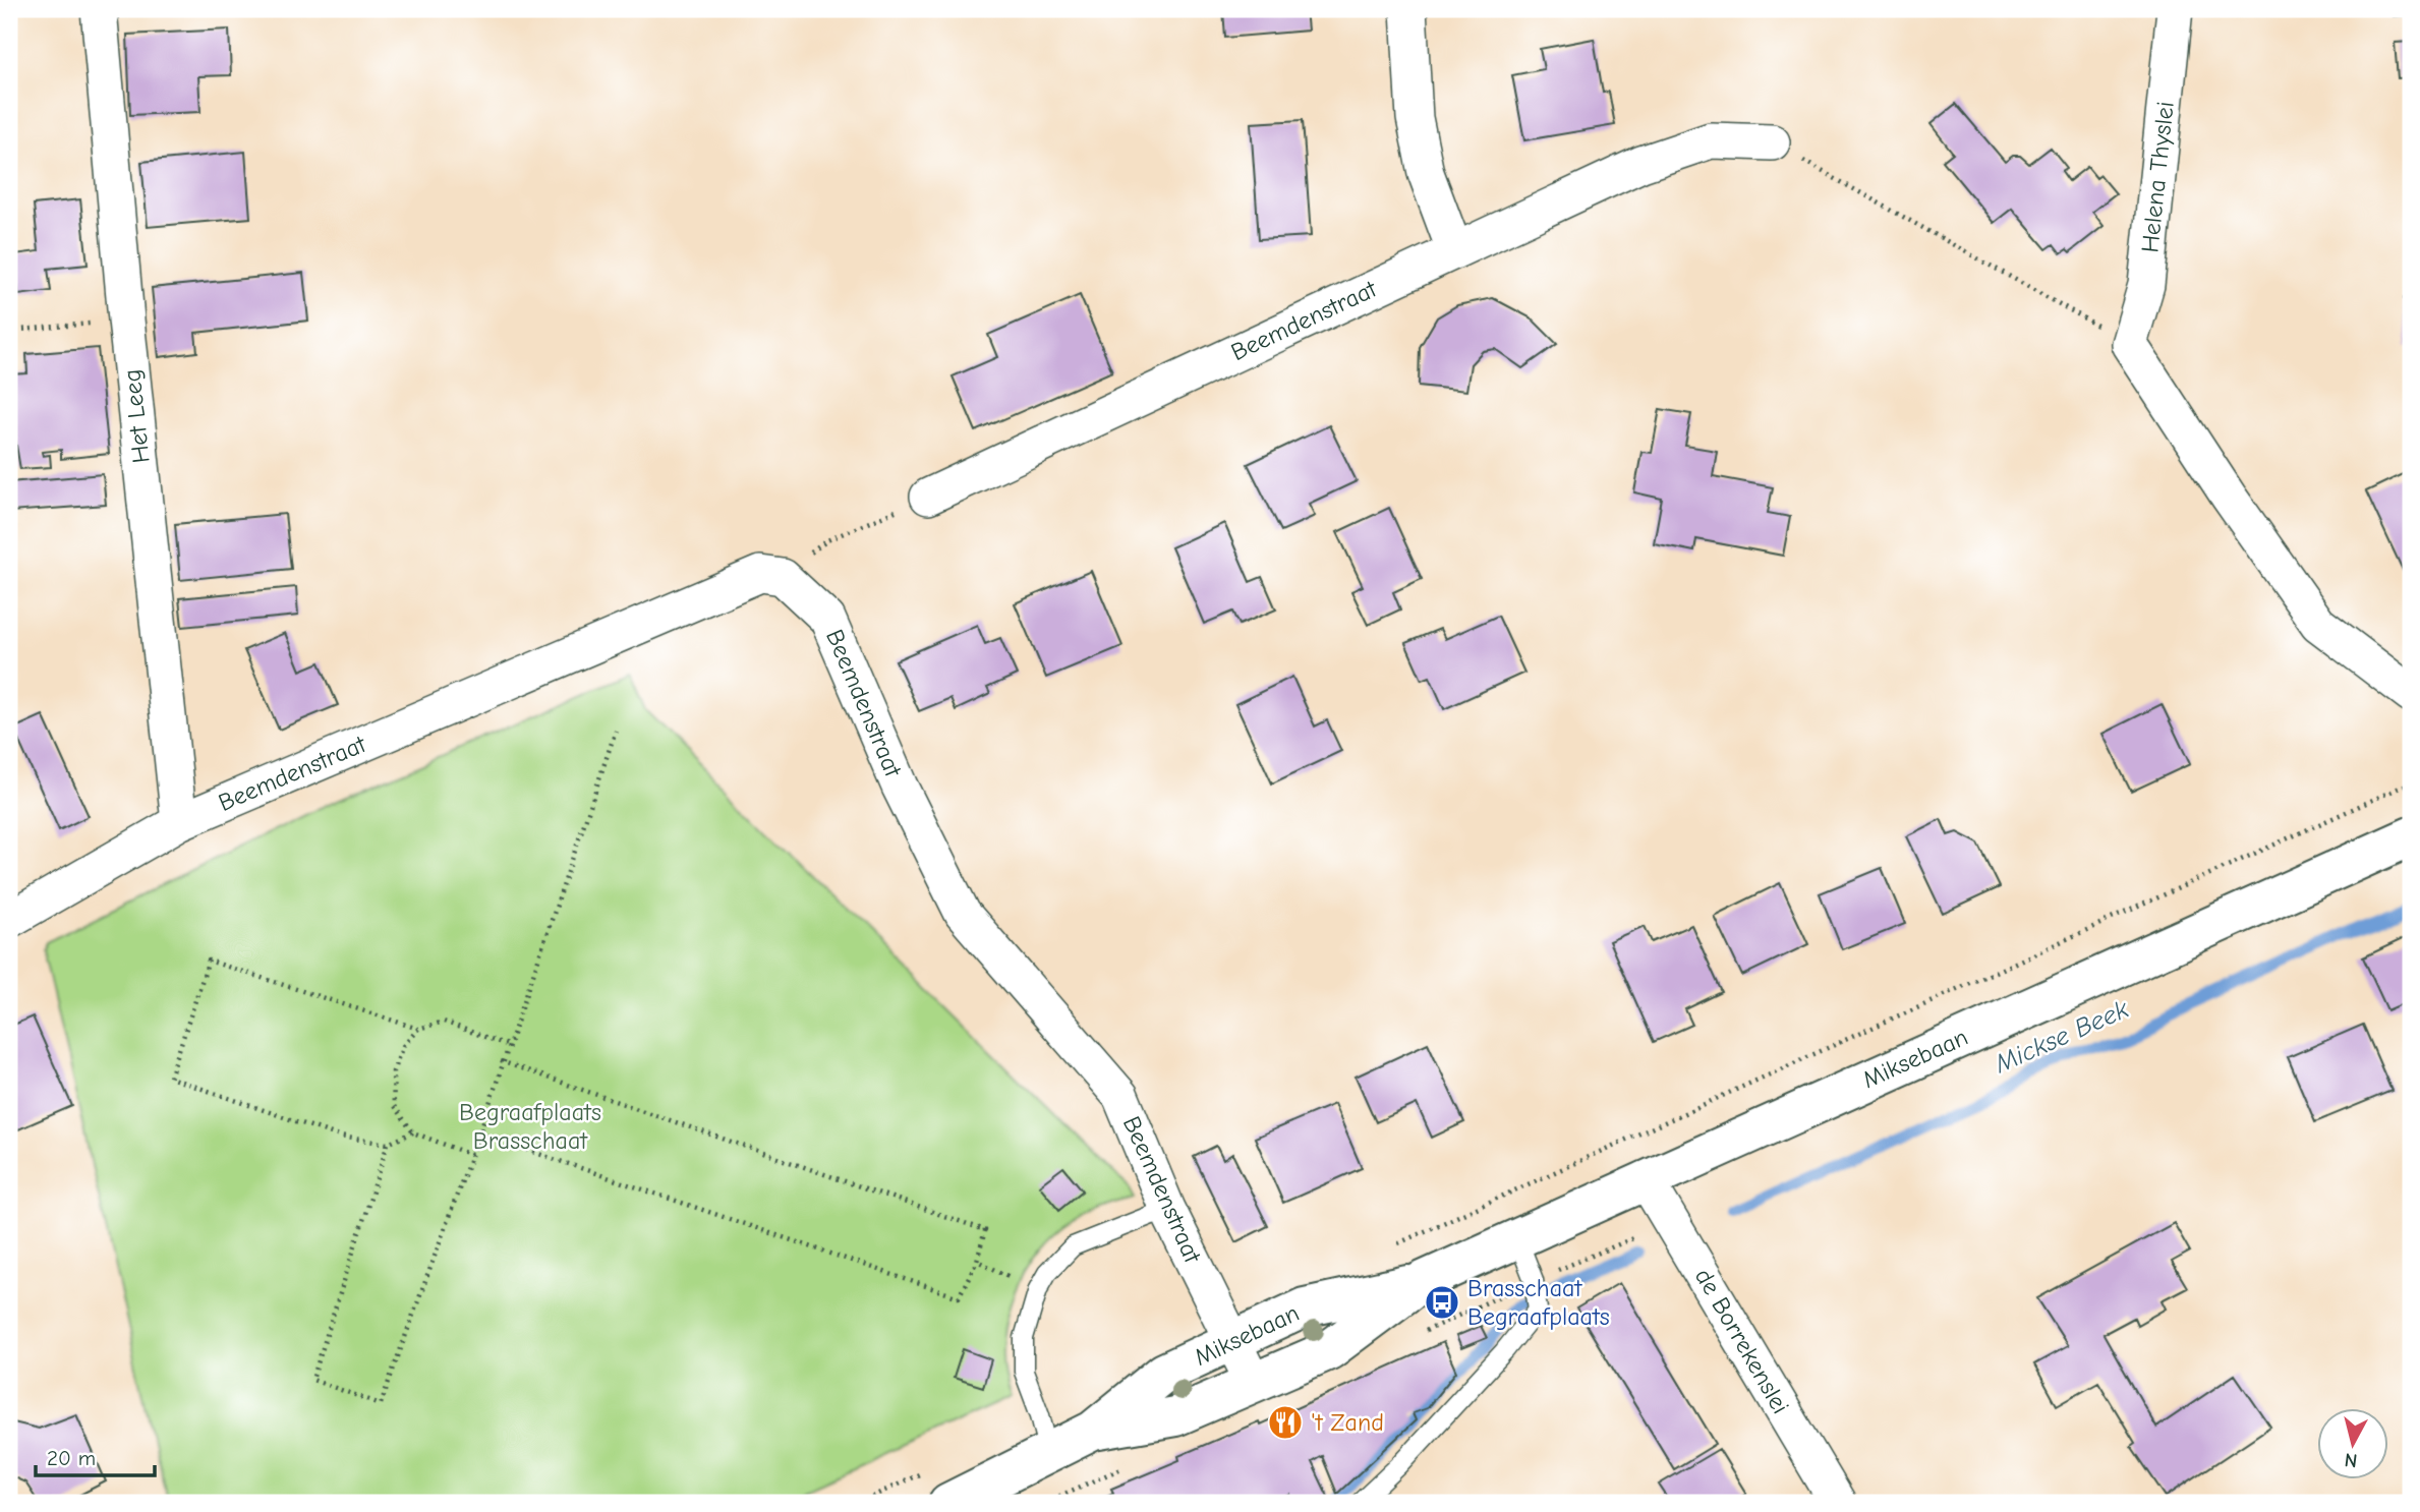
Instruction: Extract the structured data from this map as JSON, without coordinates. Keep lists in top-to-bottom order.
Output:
{
  "streets": {
    "street": [
      "Helena Thyslei",
      "Beemdenstraat",
      "Het Leeg",
      "Miksebaan",
      "de Borrekenslei"
    ]
  },
  "crossings": [
    ["Beemdenstraat", "Het Leeg"],
    ["Beemdenstraat", "Miksebaan"],
    ["Miksebaan", "de Borrekenslei"]
  ],
  "water": ["Mickse Beek"],
  "parks": ["Begraafplaats Brasschaat"],
  "places": {
    "bus stop": ["Brasschaat Begraafplaats"],
    "restaurant": ["'t Zand"]
  },
  "scale_bar": "20 m",
  "north": "bottom"
}
